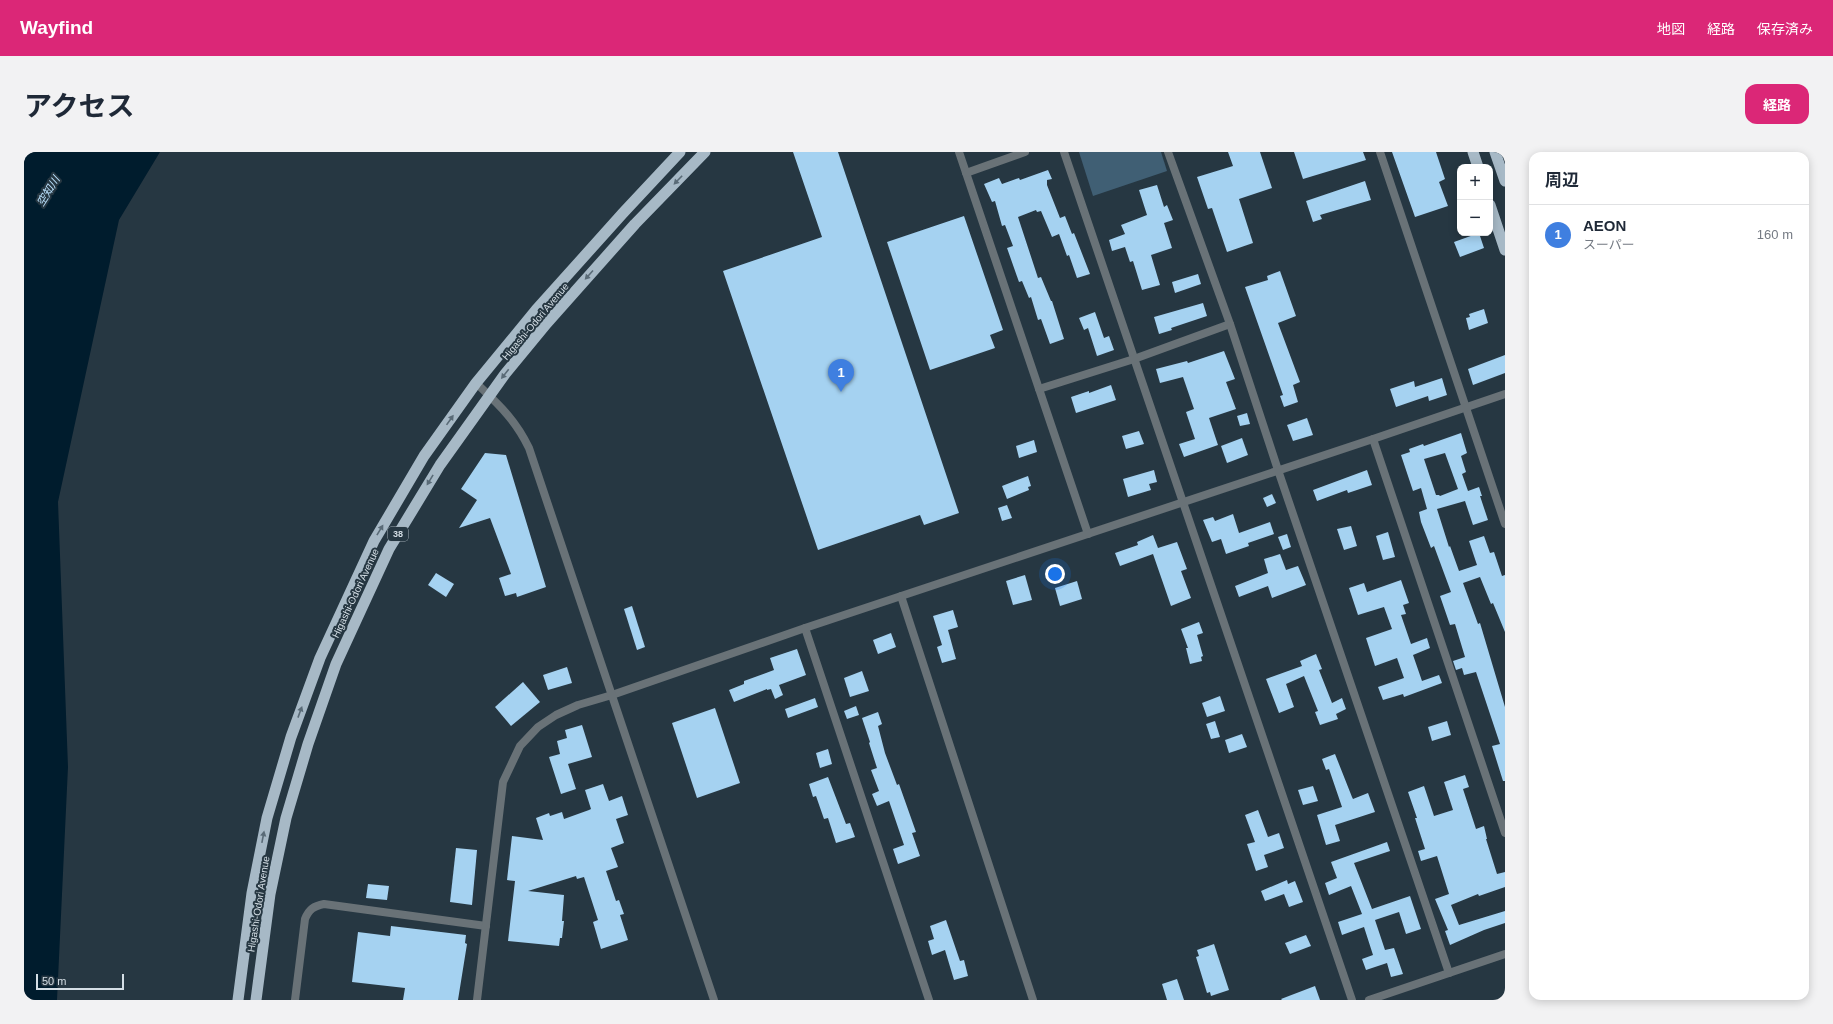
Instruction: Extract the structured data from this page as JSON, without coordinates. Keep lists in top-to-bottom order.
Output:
{
  "streets": {
    "highway": ["Higashi-Odori Avenue", "38"]
  },
  "water": ["空知川"],
  "scale_bar": "50 m",
  "page": {
    "header": "Wayfind",
    "nav": ["地図", "経路", "保存済み"],
    "title": "アクセス",
    "buttons": "経路",
    "heading": "周辺",
    "map_buttons": ["+", "−"],
    "list": [
      {
        "mark": "1",
        "name": "AEON",
        "note": "スーパー",
        "value": "160 m"
      }
    ],
    "pins": "1",
    "scale": "50 m"
  }
}
